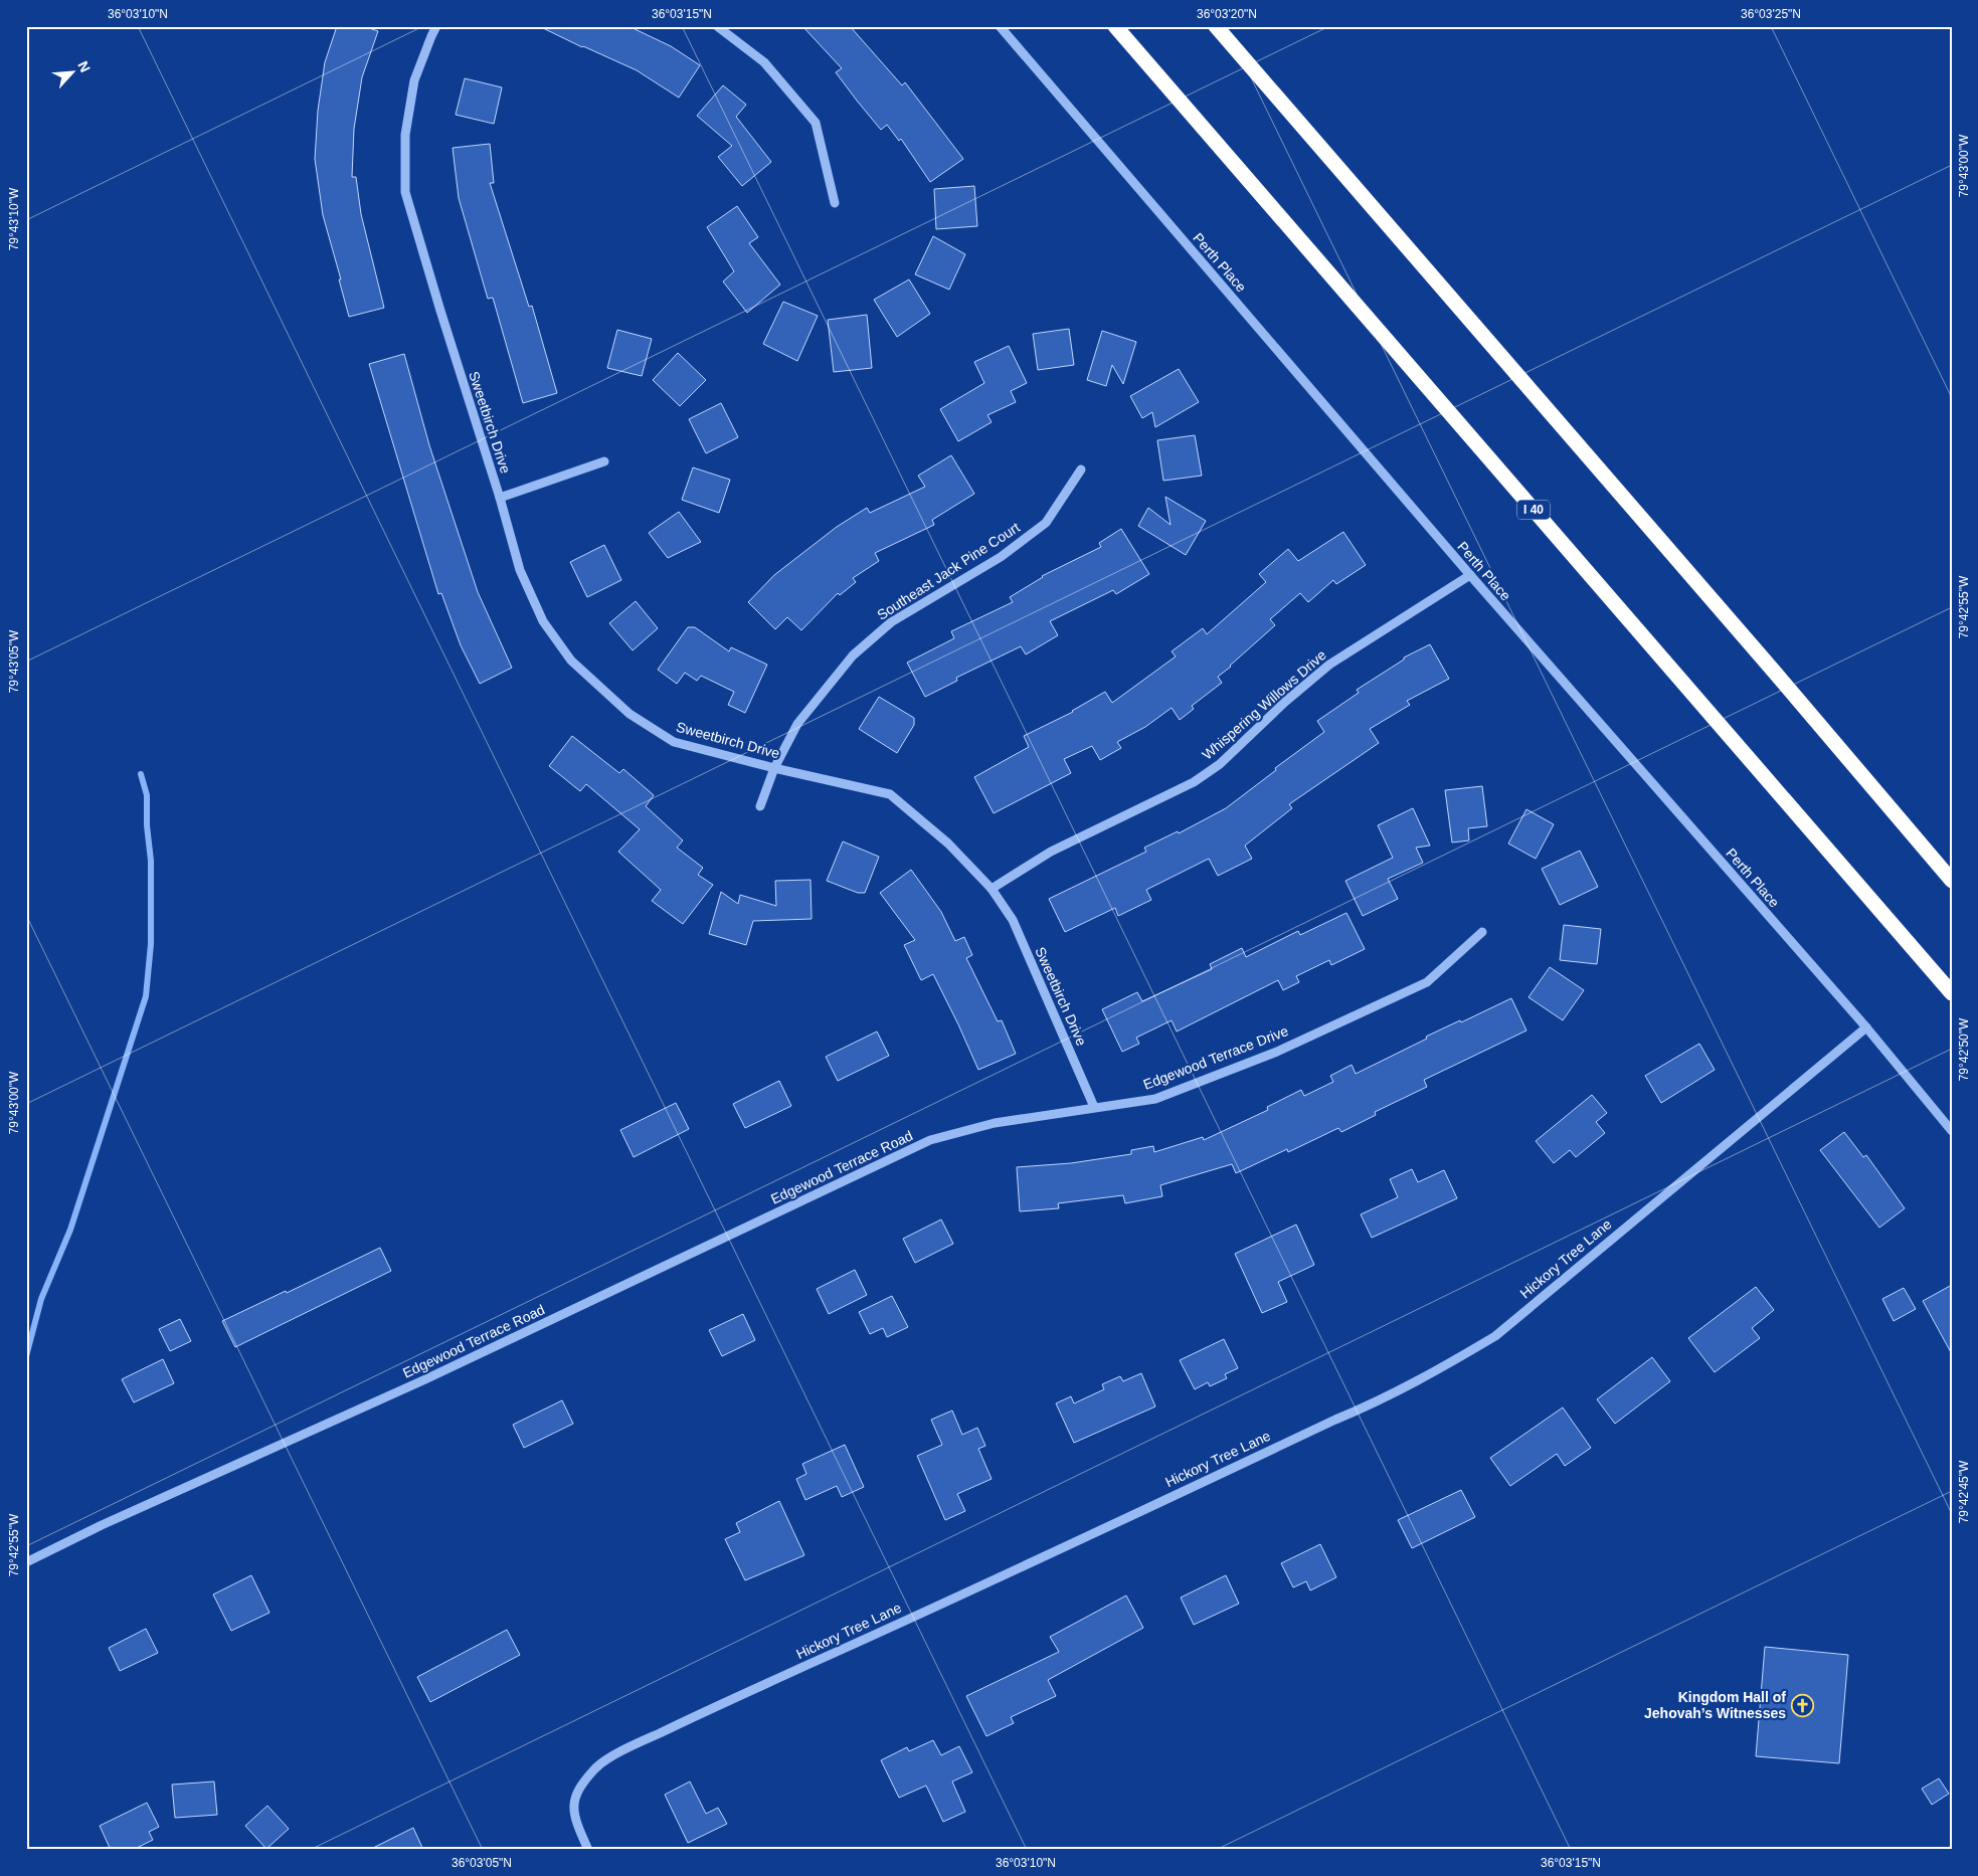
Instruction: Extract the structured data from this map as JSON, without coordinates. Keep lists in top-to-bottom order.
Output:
{
  "streets": {
    "highway": ["I 40"],
    "street": [
      "Perth Place",
      "Sweetbirch Drive",
      "Southeast Jack Pine Court",
      "Whispering Willows Drive",
      "Edgewood Terrace Drive",
      "Edgewood Terrace Road",
      "Hickory Tree Lane"
    ]
  },
  "crossings": [
    ["Perth Place", "Whispering Willows Drive"],
    ["Perth Place", "Hickory Tree Lane"],
    ["Sweetbirch Drive", "Southeast Jack Pine Court"],
    ["Sweetbirch Drive", "Whispering Willows Drive"],
    ["Sweetbirch Drive", "Edgewood Terrace Drive"],
    ["Edgewood Terrace Drive", "Edgewood Terrace Road"]
  ],
  "places": {
    "church": ["Kingdom Hall of Jehovah’s Witnesses"]
  },
  "north": "top right",
  "coordinates": [
    "36°03'10\"N",
    "36°03'15\"N",
    "36°03'20\"N",
    "36°03'25\"N",
    "79°43'00\"W",
    "79°43'10\"W",
    "79°42'55\"W",
    "79°43'05\"W",
    "79°42'50\"W",
    "79°42'45\"W",
    "36°03'05\"N"
  ]
}
